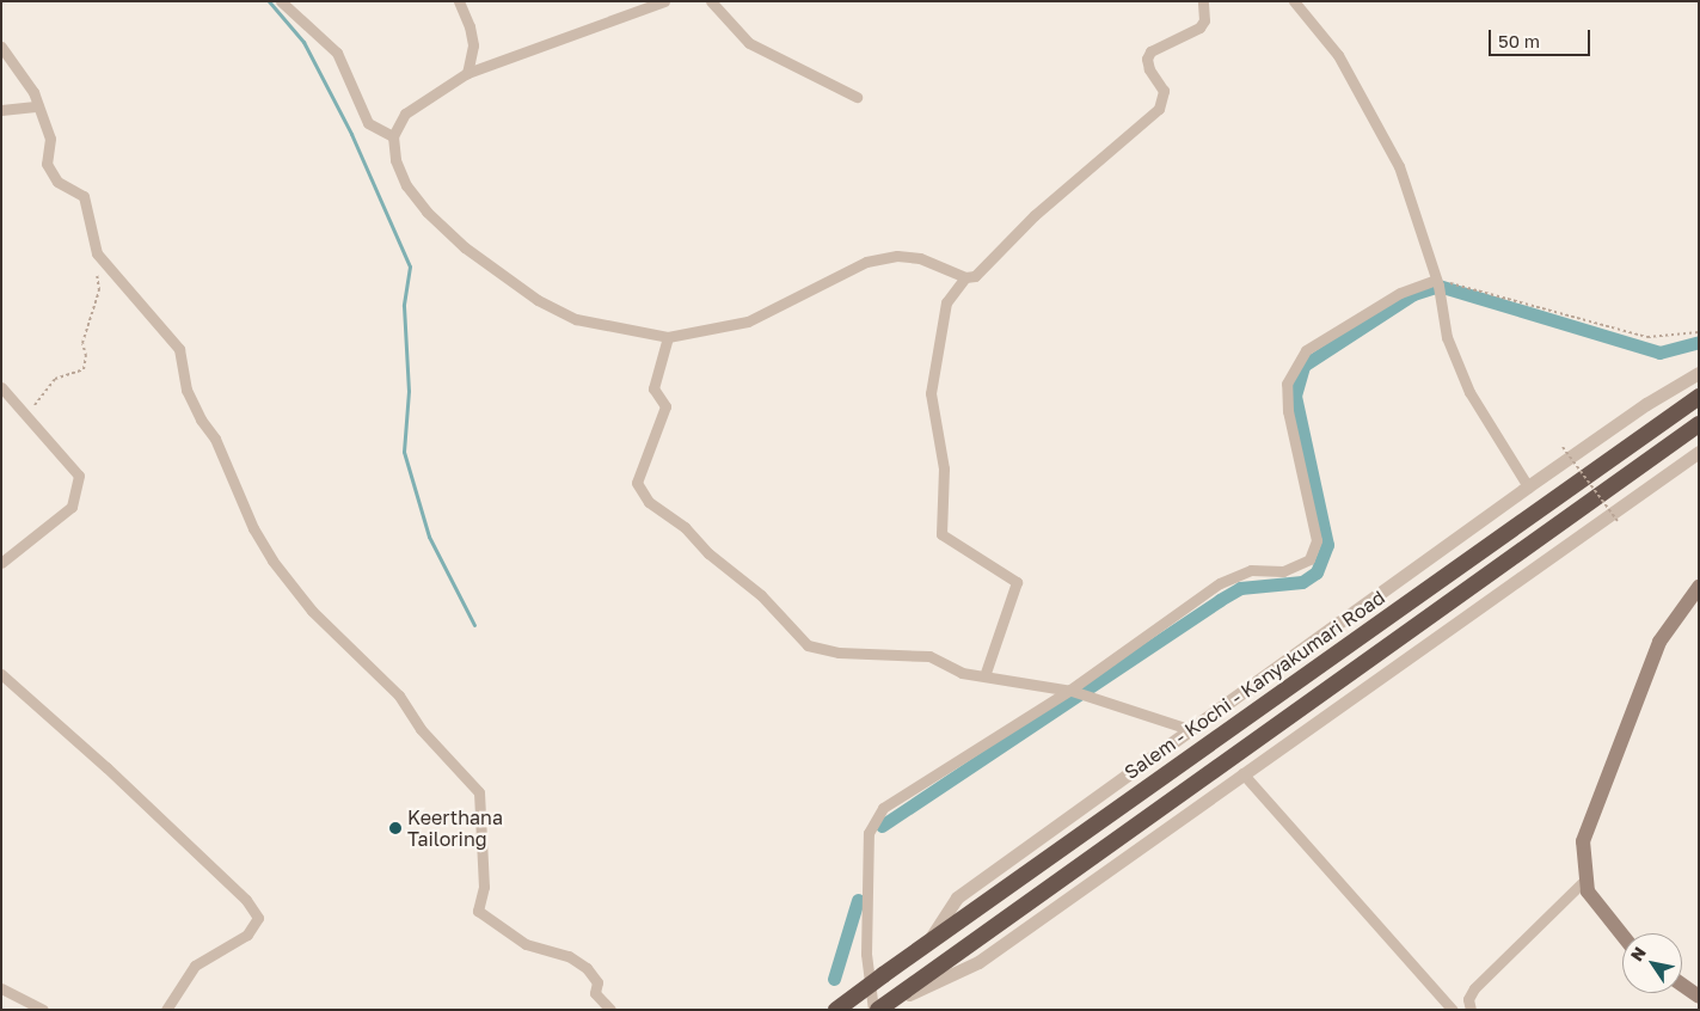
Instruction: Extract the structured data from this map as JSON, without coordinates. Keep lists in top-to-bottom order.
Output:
{
  "streets": {
    "highway": ["Salem - Kochi - Kanyakumari Road"]
  },
  "places": ["Keerthana Tailoring"],
  "scale_bar": "50 m",
  "north": "top left"
}
